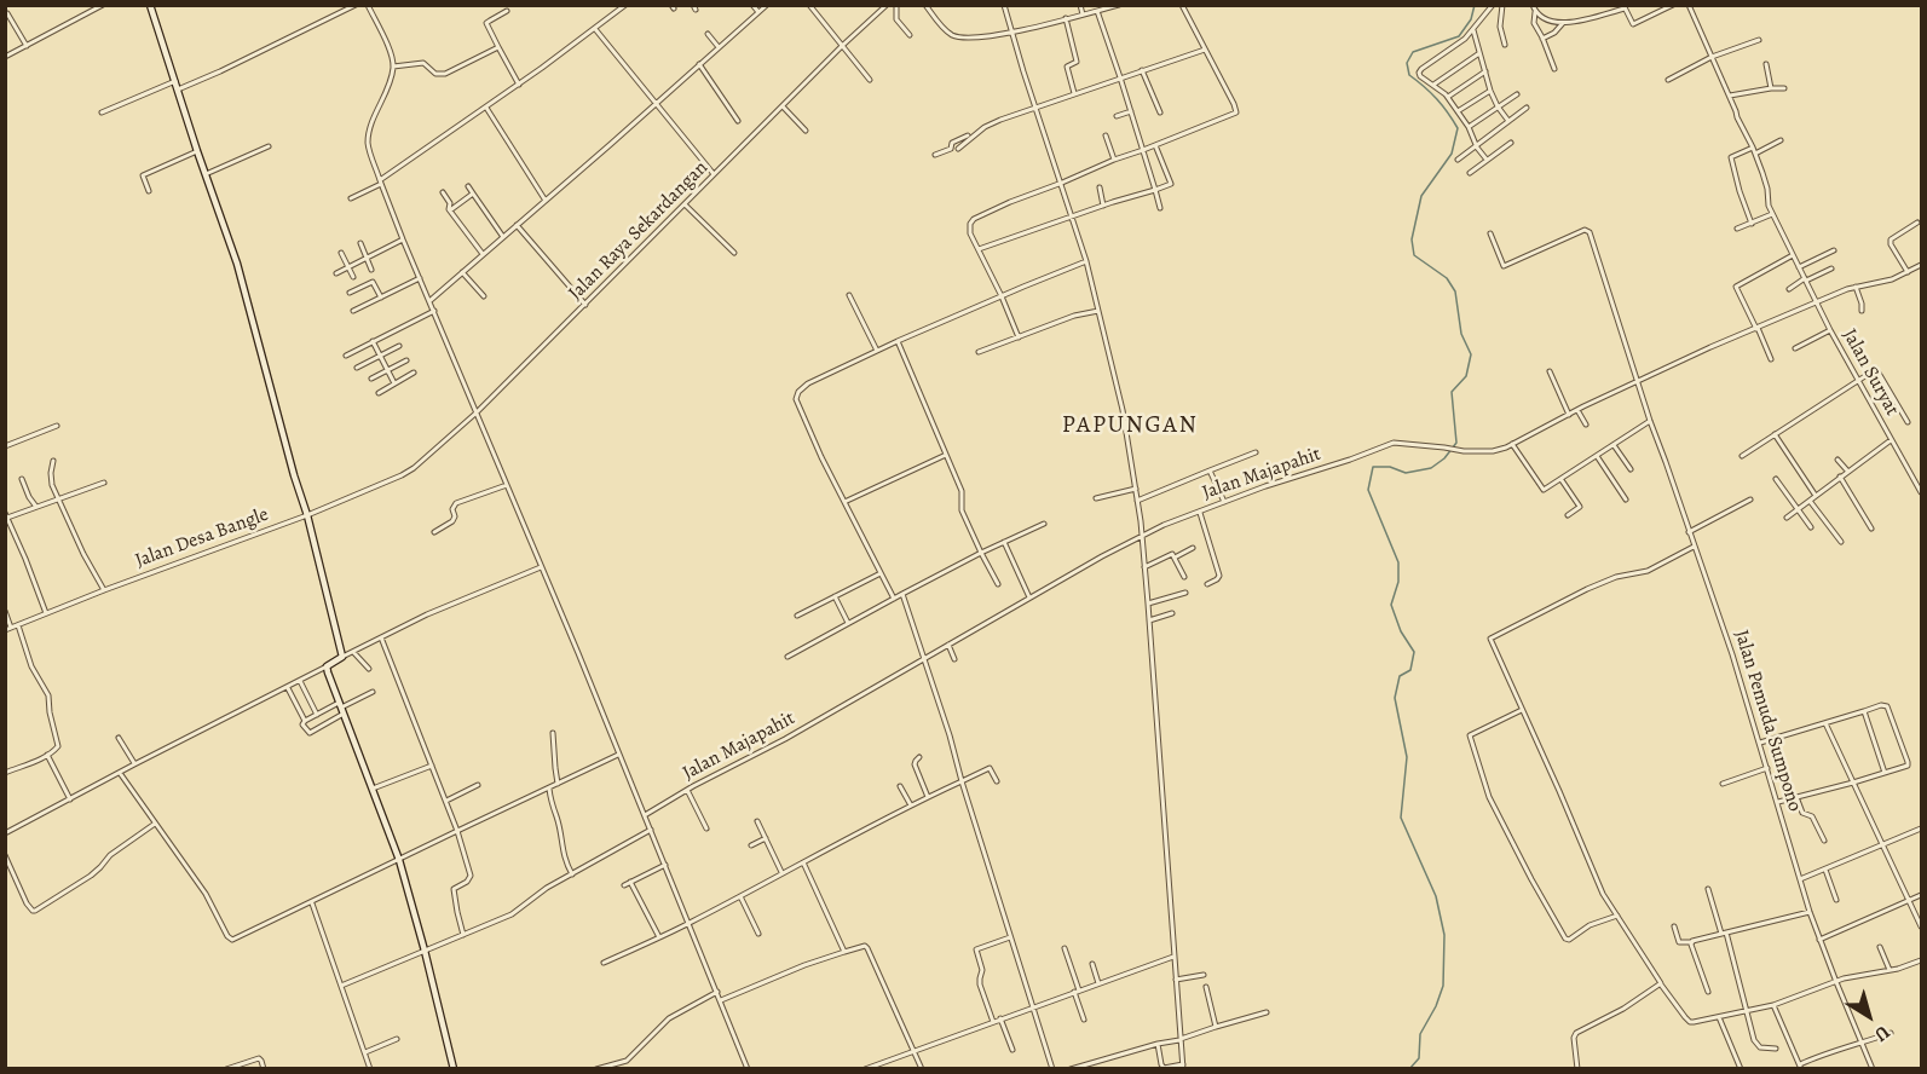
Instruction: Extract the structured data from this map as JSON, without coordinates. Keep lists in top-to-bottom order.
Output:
{
  "streets": {
    "street": [
      "Jalan Raya Sekardangan",
      "Jalan Suryat",
      "Jalan Majapahit",
      "Jalan Desa Bangle",
      "Jalan Pemuda Sumpono"
    ]
  },
  "crossings": [
    ["Jalan Raya Sekardangan", "Jalan Desa Bangle"],
    ["Jalan Suryat", "Jalan Majapahit"],
    ["Jalan Majapahit", "Jalan Pemuda Sumpono"]
  ],
  "districts": ["PAPUNGAN"],
  "north": "bottom right"
}
